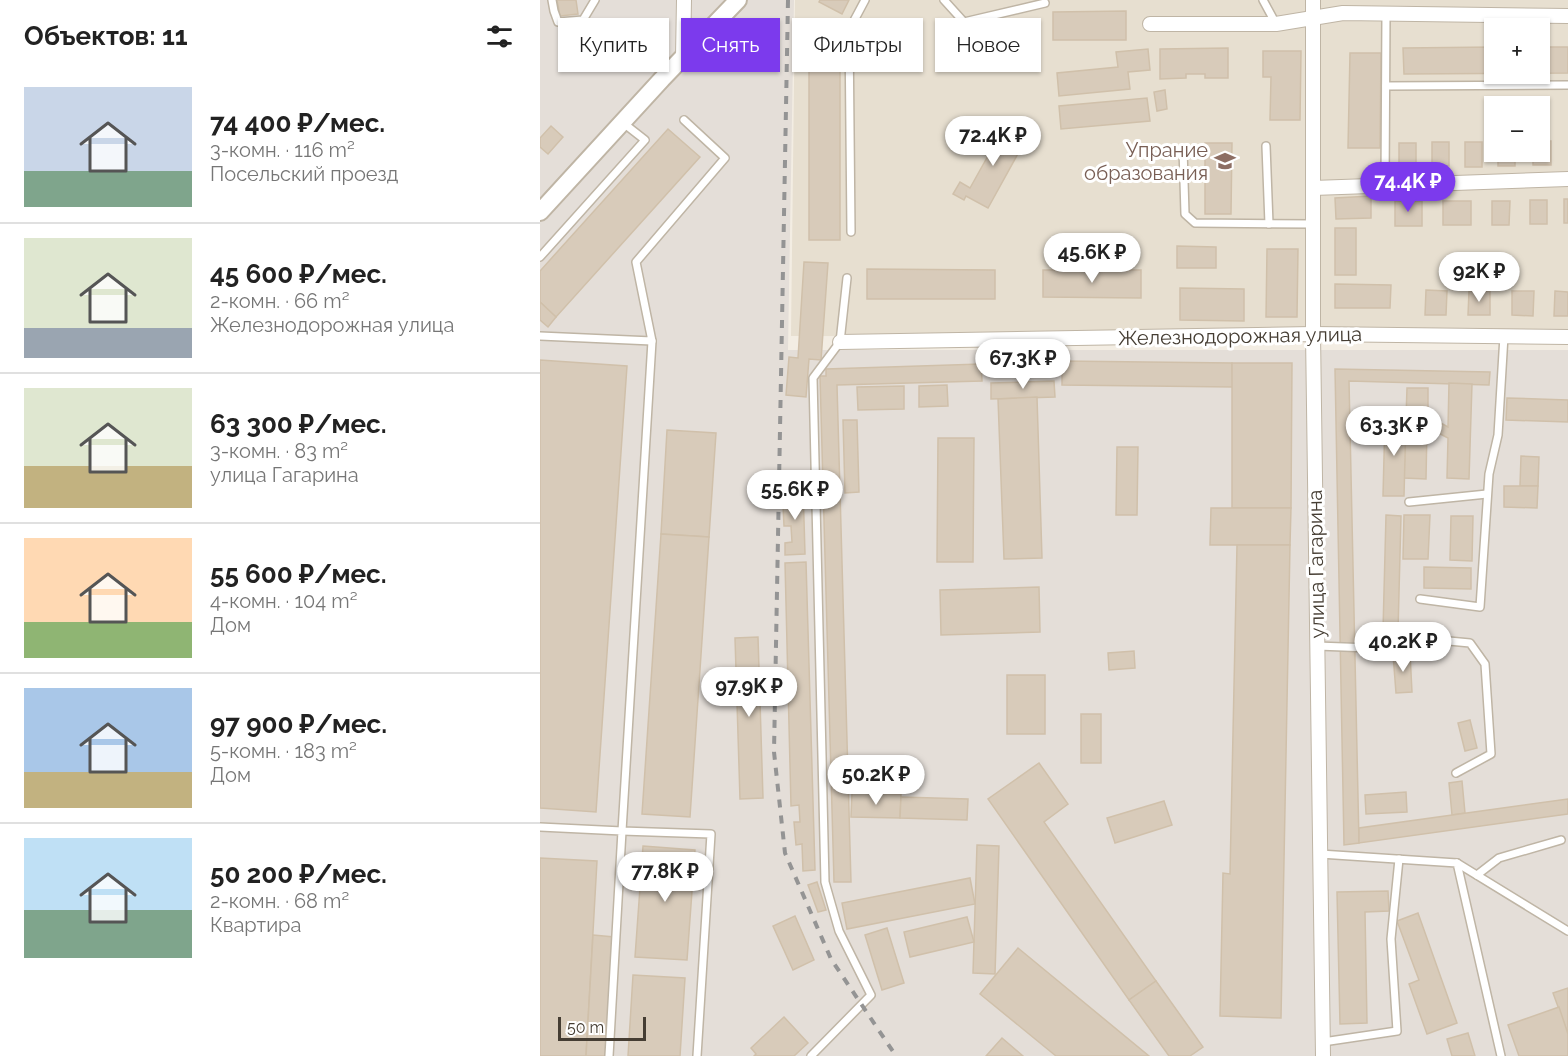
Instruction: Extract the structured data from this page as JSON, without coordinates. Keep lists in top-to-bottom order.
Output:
{
  "streets": {
    "street": ["Железнодорожная улица", "улица Гагарина"]
  },
  "crossings": [
    ["Железнодорожная улица", "улица Гагарина"]
  ],
  "places": {
    "school or university": ["Упрание образования"]
  },
  "scale_bar": "50 m",
  "page": {
    "heading": "Объектов: 11",
    "map_buttons": ["+", "−"],
    "chip": [
      "Купить",
      "Снять",
      "Фильтры",
      "Новое"
    ],
    "list": [
      {
        "name": "74 400 ₽/мес.",
        "note": "3-комн. · 116 m² · Посельский проезд"
      },
      {
        "name": "45 600 ₽/мес.",
        "note": "2-комн. · 66 m² · Железнодорожная улица"
      },
      {
        "name": "63 300 ₽/мес.",
        "note": "3-комн. · 83 m² · улица Гагарина"
      },
      {
        "name": "55 600 ₽/мес.",
        "note": "4-комн. · 104 m² · Дом"
      },
      {
        "name": "97 900 ₽/мес.",
        "note": "5-комн. · 183 m² · Дом"
      },
      {
        "name": "50 200 ₽/мес.",
        "note": "2-комн. · 68 m² · Квартира"
      }
    ],
    "price": [
      "72.4K ₽",
      "74.4K ₽",
      "45.6K ₽",
      "92K ₽",
      "67.3K ₽",
      "63.3K ₽",
      "55.6K ₽",
      "40.2K ₽",
      "97.9K ₽",
      "50.2K ₽",
      "77.8K ₽"
    ],
    "scale": "50 m"
  }
}
